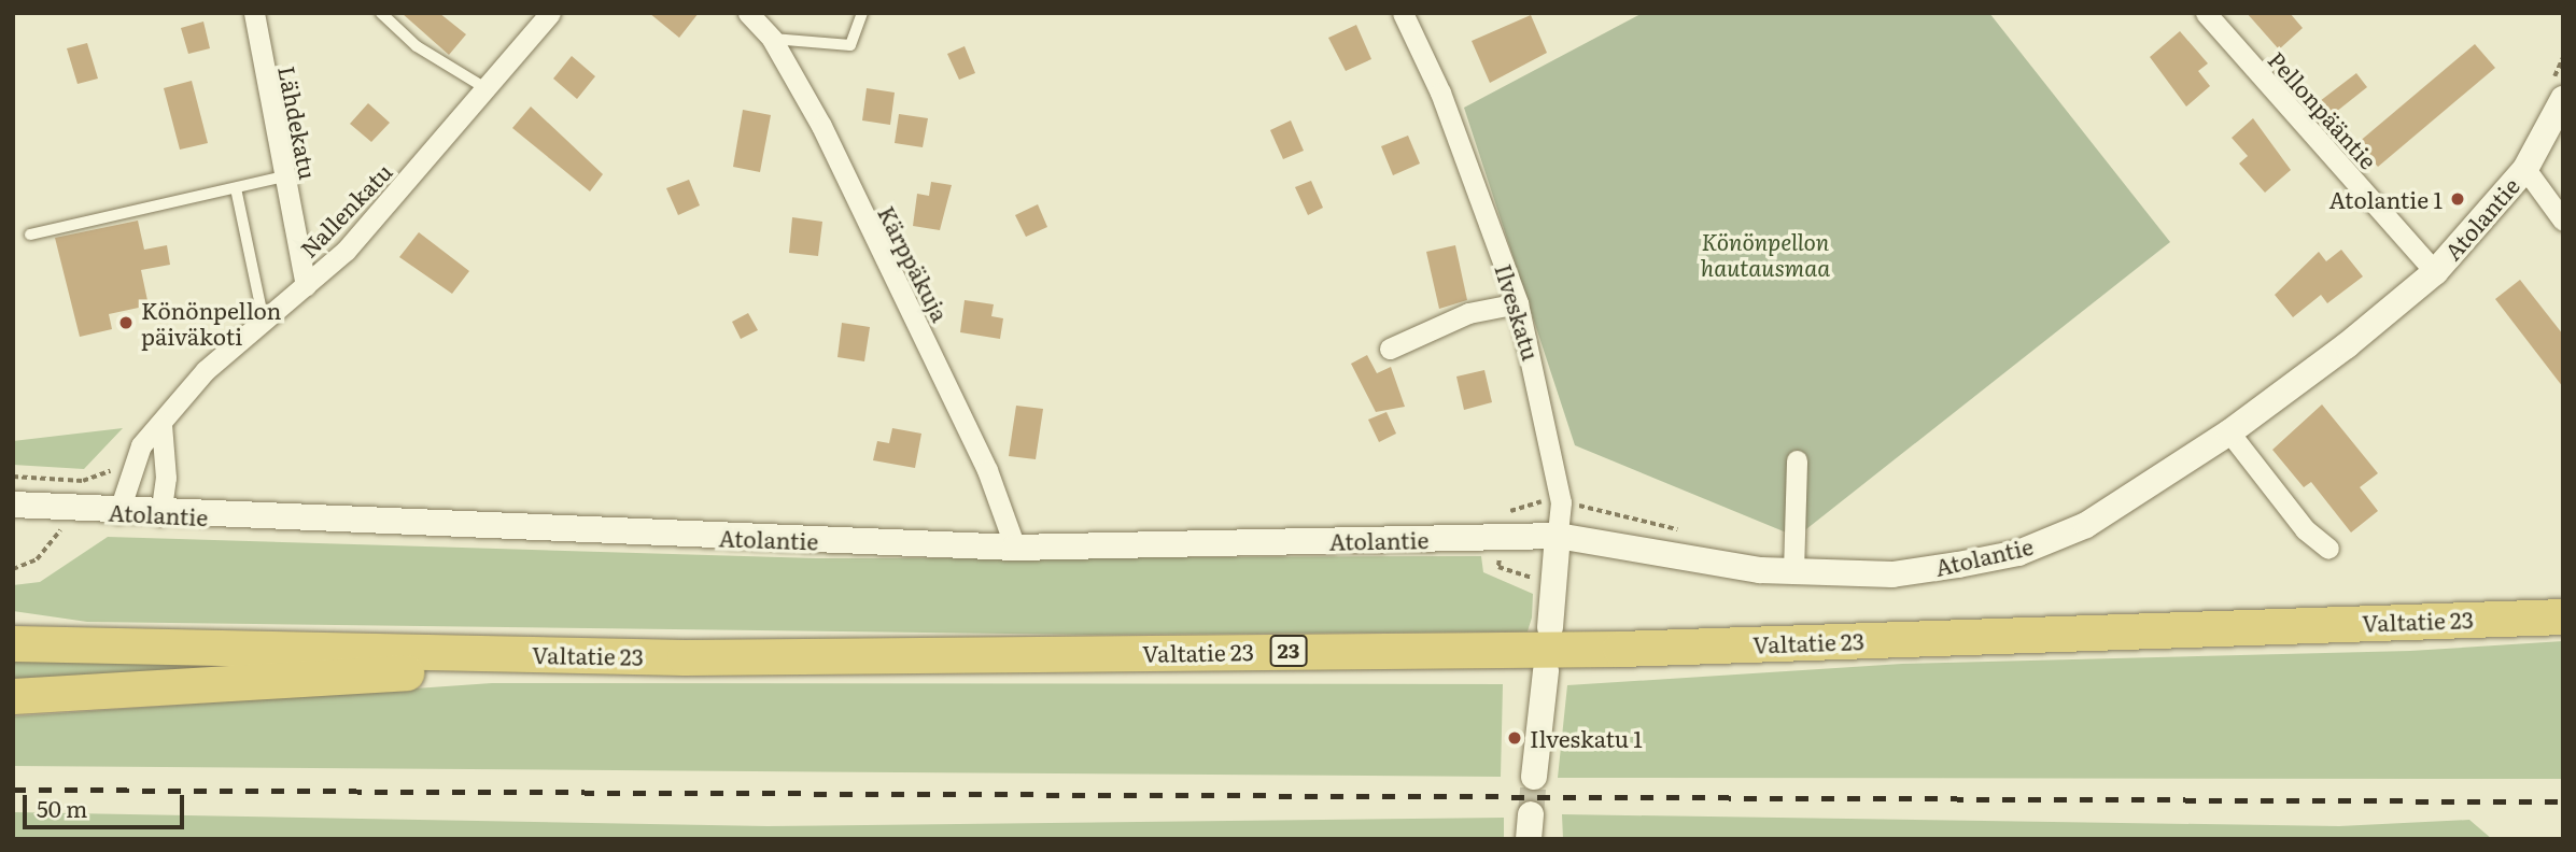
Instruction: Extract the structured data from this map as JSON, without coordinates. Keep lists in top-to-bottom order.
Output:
{
  "streets": {
    "highway": ["Valtatie 23", "23"],
    "street": [
      "Pellonpääntie",
      "Lähdekatu",
      "Nallenkatu",
      "Atolantie",
      "Kärppäkuja",
      "Ilveskatu"
    ]
  },
  "crossings": [
    ["Pellonpääntie", "Atolantie"],
    ["Lähdekatu", "Nallenkatu"],
    ["Nallenkatu", "Atolantie"],
    ["Atolantie", "Kärppäkuja"],
    ["Atolantie", "Ilveskatu"]
  ],
  "parks": ["Könönpellon hautausmaa"],
  "places": ["Atolantie 1", "Könönpellon päiväkoti", "Ilveskatu 1"],
  "scale_bar": "50 m"
}
